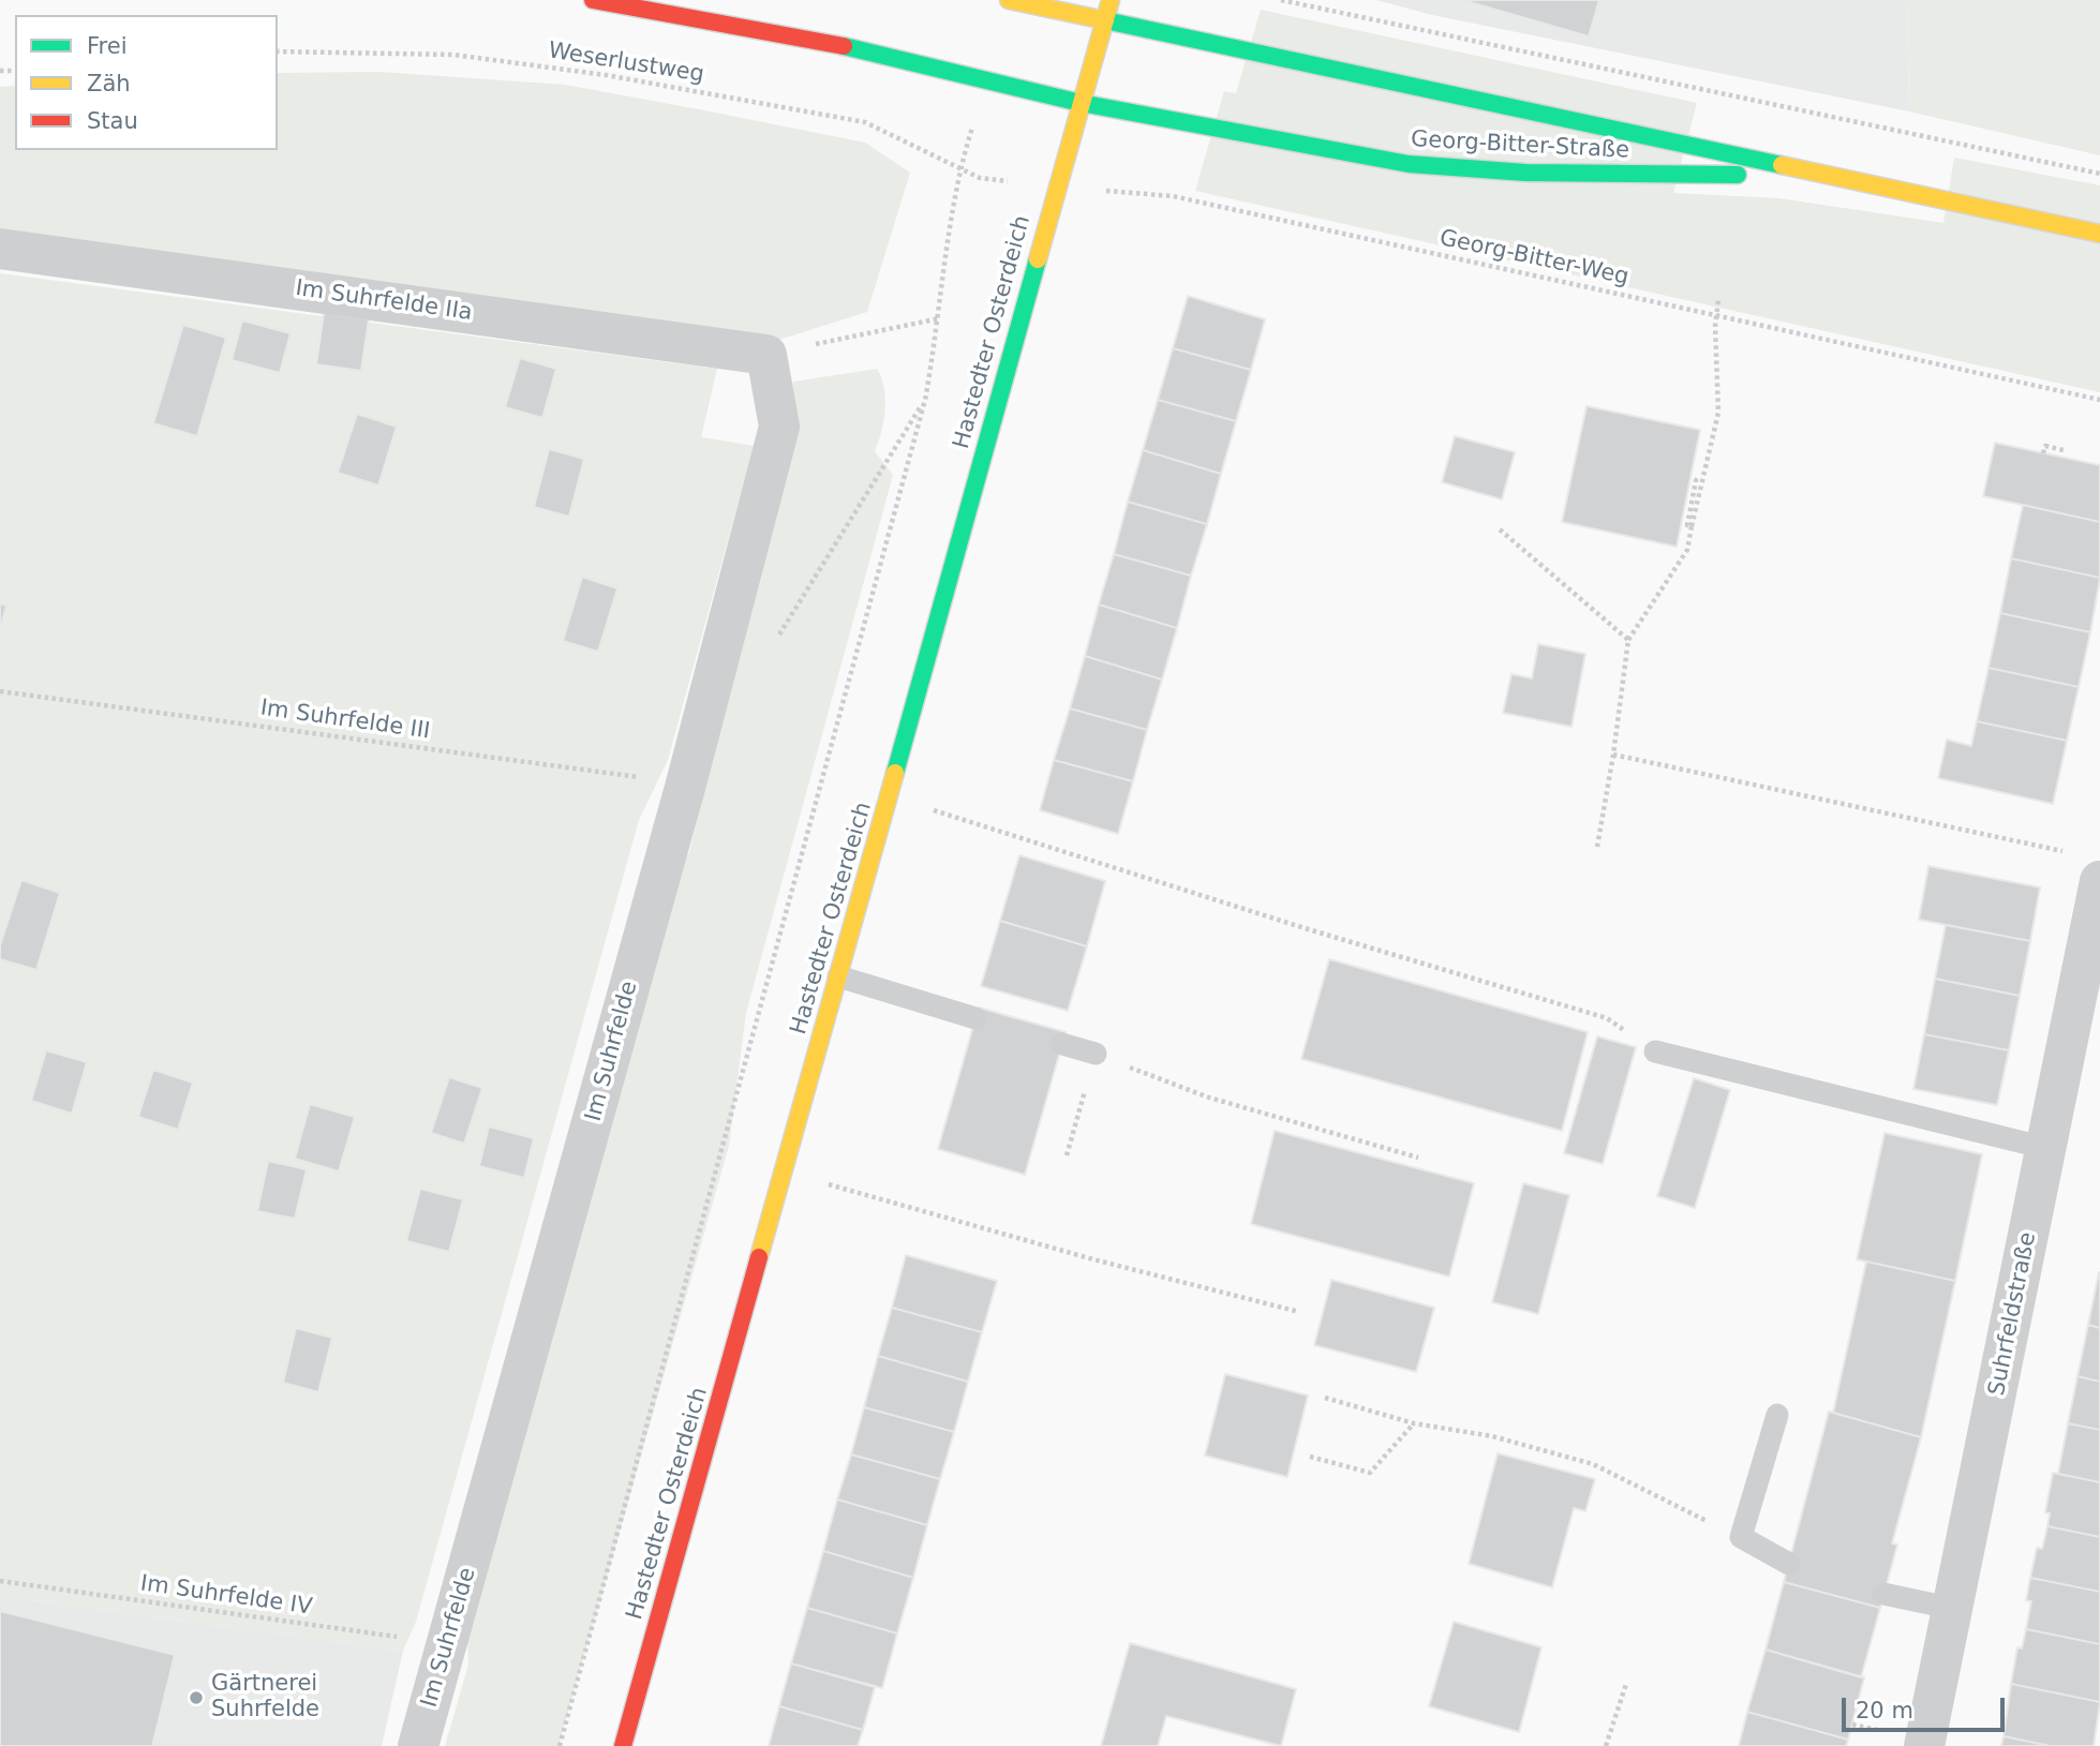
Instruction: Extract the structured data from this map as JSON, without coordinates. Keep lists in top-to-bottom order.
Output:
{
  "streets": {
    "main road": ["Georg-Bitter-Straße", "Hastedter Osterdeich"],
    "street": ["Im Suhrfelde IIa", "Im Suhrfelde", "Suhrfeldstraße"],
    "path": [
      "Weserlustweg",
      "Georg-Bitter-Weg",
      "Im Suhrfelde III",
      "Im Suhrfelde IV"
    ]
  },
  "crossings": [
    ["Weserlustweg", "Georg-Bitter-Weg"],
    ["Georg-Bitter-Straße", "Hastedter Osterdeich"],
    ["Georg-Bitter-Weg", "Hastedter Osterdeich"],
    ["Im Suhrfelde IIa", "Im Suhrfelde"],
    ["Im Suhrfelde III", "Im Suhrfelde"],
    ["Im Suhrfelde", "Im Suhrfelde IV"]
  ],
  "places": ["Gärtnerei Suhrfelde"],
  "legend": ["Frei", "Zäh", "Stau"],
  "scale_bar": "20 m"
}
